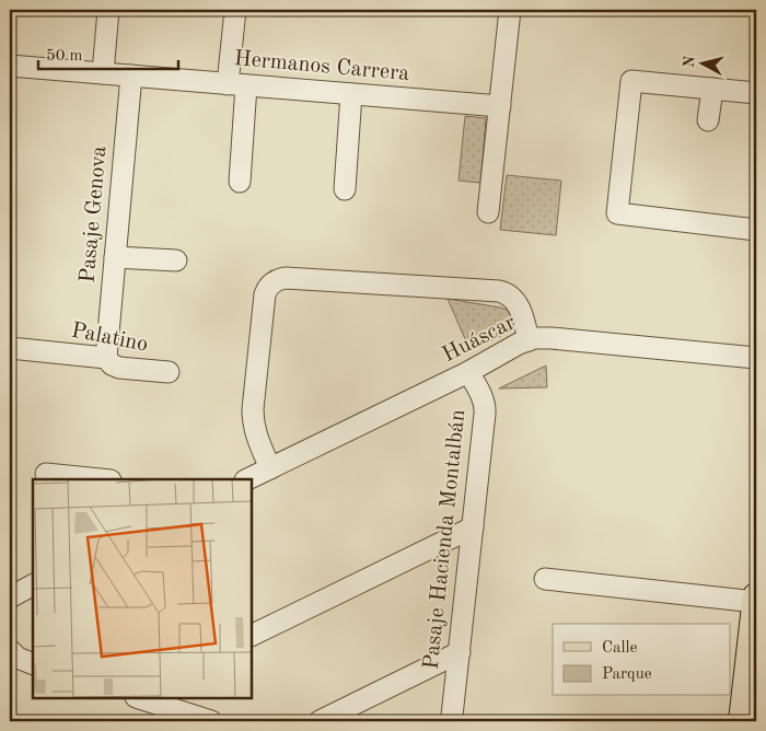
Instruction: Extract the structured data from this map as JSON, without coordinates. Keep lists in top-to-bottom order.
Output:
{
  "streets": {
    "street": [
      "Hermanos Carrera",
      "Pasaje Genova",
      "Palatino",
      "Huáscar",
      "Pasaje Hacienda Montalbán"
    ]
  },
  "crossings": [
    ["Hermanos Carrera", "Pasaje Genova"],
    ["Pasaje Genova", "Palatino"],
    ["Huáscar", "Pasaje Hacienda Montalbán"]
  ],
  "legend": ["Calle", "Parque"],
  "scale_bar": "50 m",
  "north": "left"
}
